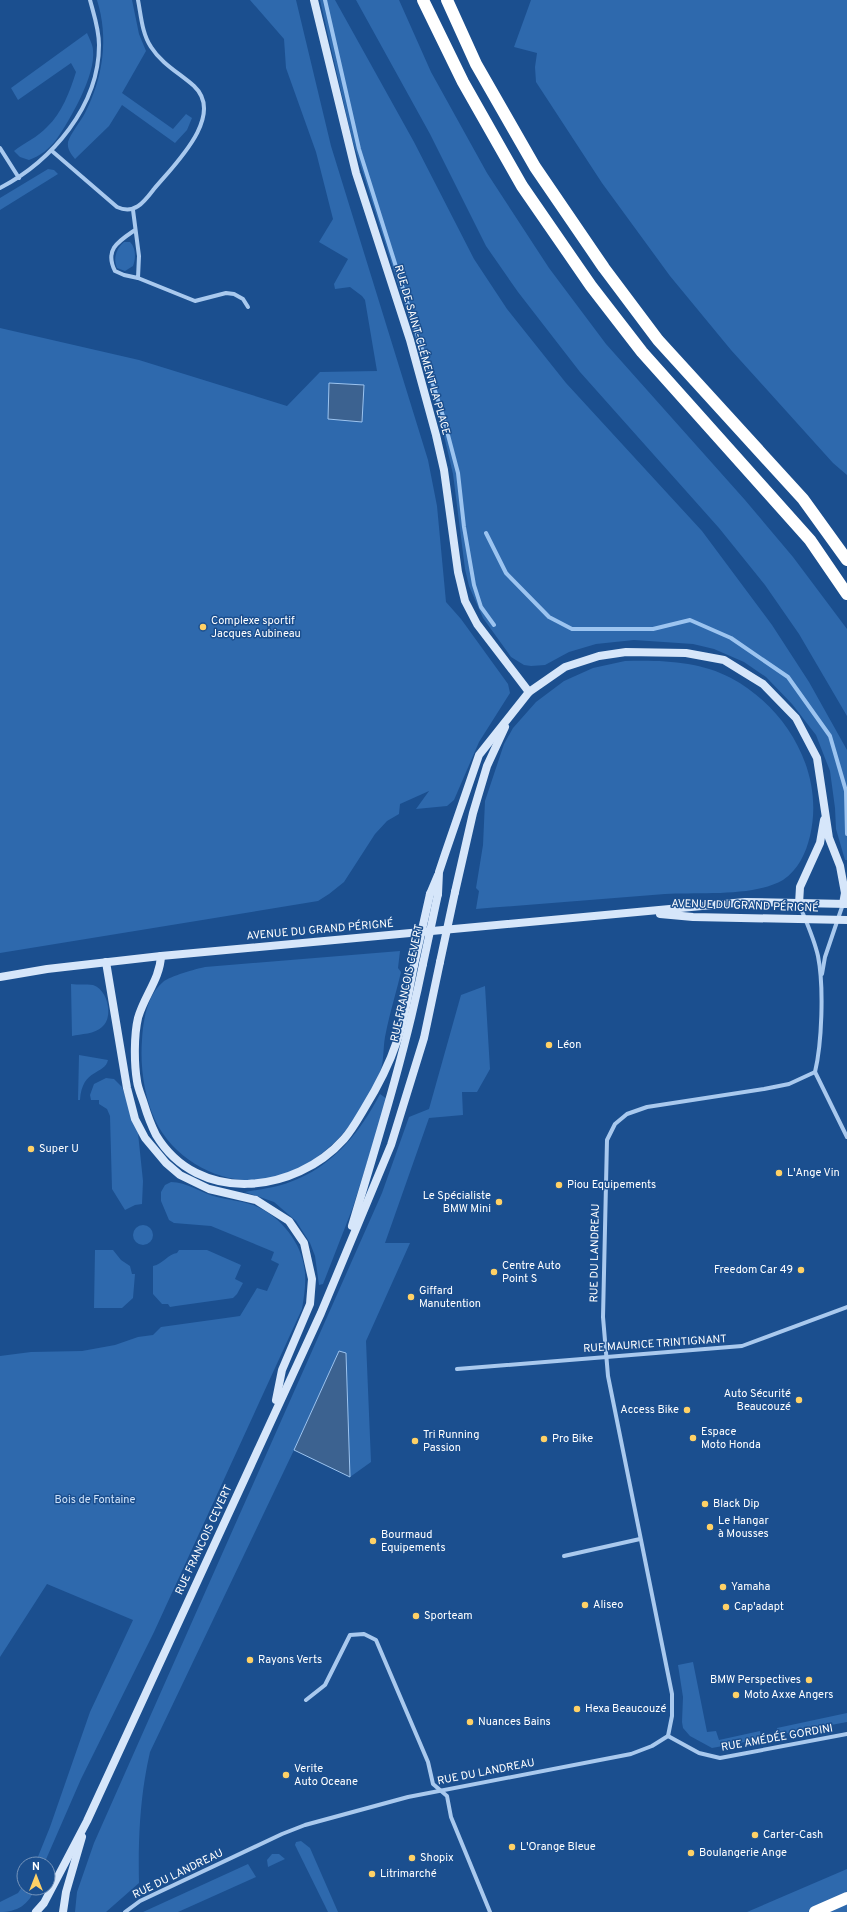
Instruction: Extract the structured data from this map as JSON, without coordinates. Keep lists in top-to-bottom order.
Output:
{
  "streets": {
    "street": [
      "RUE DE SAINT-CLÉMENT LA PLACE",
      "AVENUE DU GRAND PÉRIGNÉ",
      "RUE FRANCOIS CEVERT",
      "RUE DU LANDREAU",
      "RUE MAURICE TRINTIGNANT",
      "RUE AMÉDÉE GORDINI"
    ]
  },
  "crossings": [
    ["RUE DE SAINT-CLÉMENT LA PLACE", "RUE FRANCOIS CEVERT"],
    ["AVENUE DU GRAND PÉRIGNÉ", "RUE FRANCOIS CEVERT"],
    ["RUE DU LANDREAU", "RUE MAURICE TRINTIGNANT"],
    ["RUE DU LANDREAU", "RUE AMÉDÉE GORDINI"]
  ],
  "parks": ["Bois de Fontaine"],
  "places": [
    "Complexe sportif Jacques Aubineau",
    "Léon",
    "Super U",
    "L'Ange Vin",
    "Piou Equipements",
    "Le Spécialiste BMW Mini",
    "Freedom Car 49",
    "Centre Auto Point S",
    "Giffard Manutention",
    "Auto Sécurité Beaucouzé",
    "Access Bike",
    "Espace Moto Honda",
    "Pro Bike",
    "Tri Running Passion",
    "Black Dip",
    "Le Hangar à Mousses",
    "Bourmaud Equipements",
    "Yamaha",
    "Aliseo",
    "Cap'adapt",
    "Sporteam",
    "Rayons Verts",
    "BMW Perspectives",
    "Moto Axxe Angers",
    "Hexa Beaucouzé",
    "Nuances Bains",
    "Verite Auto Oceane",
    "Carter-Cash",
    "L'Orange Bleue",
    "Boulangerie Ange",
    "Shopix",
    "Litrimarché"
  ],
  "north": "top"
}
